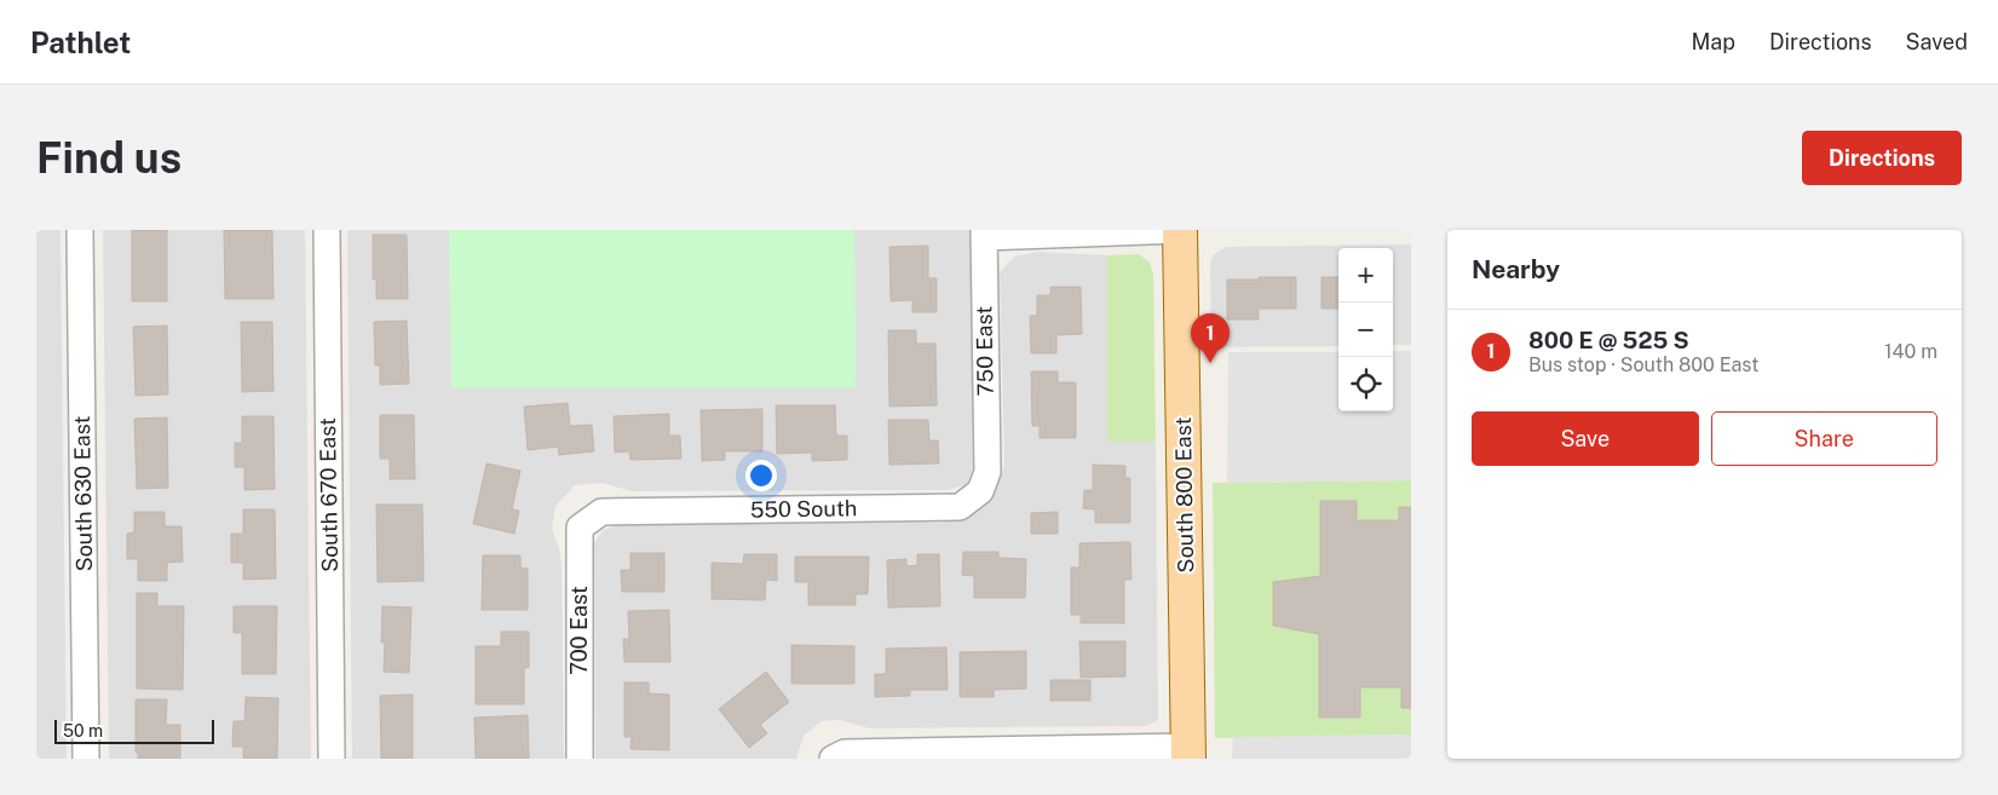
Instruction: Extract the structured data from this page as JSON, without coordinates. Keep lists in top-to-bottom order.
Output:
{
  "streets": {
    "main road": ["South 800 East"],
    "street": [
      "750 East",
      "South 630 East",
      "South 670 East",
      "550 South",
      "700 East"
    ]
  },
  "crossings": [
    ["750 East", "550 South"],
    ["550 South", "700 East"]
  ],
  "scale_bar": "50 m",
  "page": {
    "header": "Pathlet",
    "nav": ["Map", "Directions", "Saved"],
    "buttons": [
      "Directions",
      ["Save", "Share"]
    ],
    "title": "Find us",
    "heading": "Nearby",
    "map_buttons": ["+", "−"],
    "list": [
      {
        "mark": "1",
        "name": "800 E @ 525 S",
        "note": "Bus stop · South 800 East",
        "value": "140 m"
      }
    ],
    "pins": "1",
    "scale": "50 m"
  }
}
